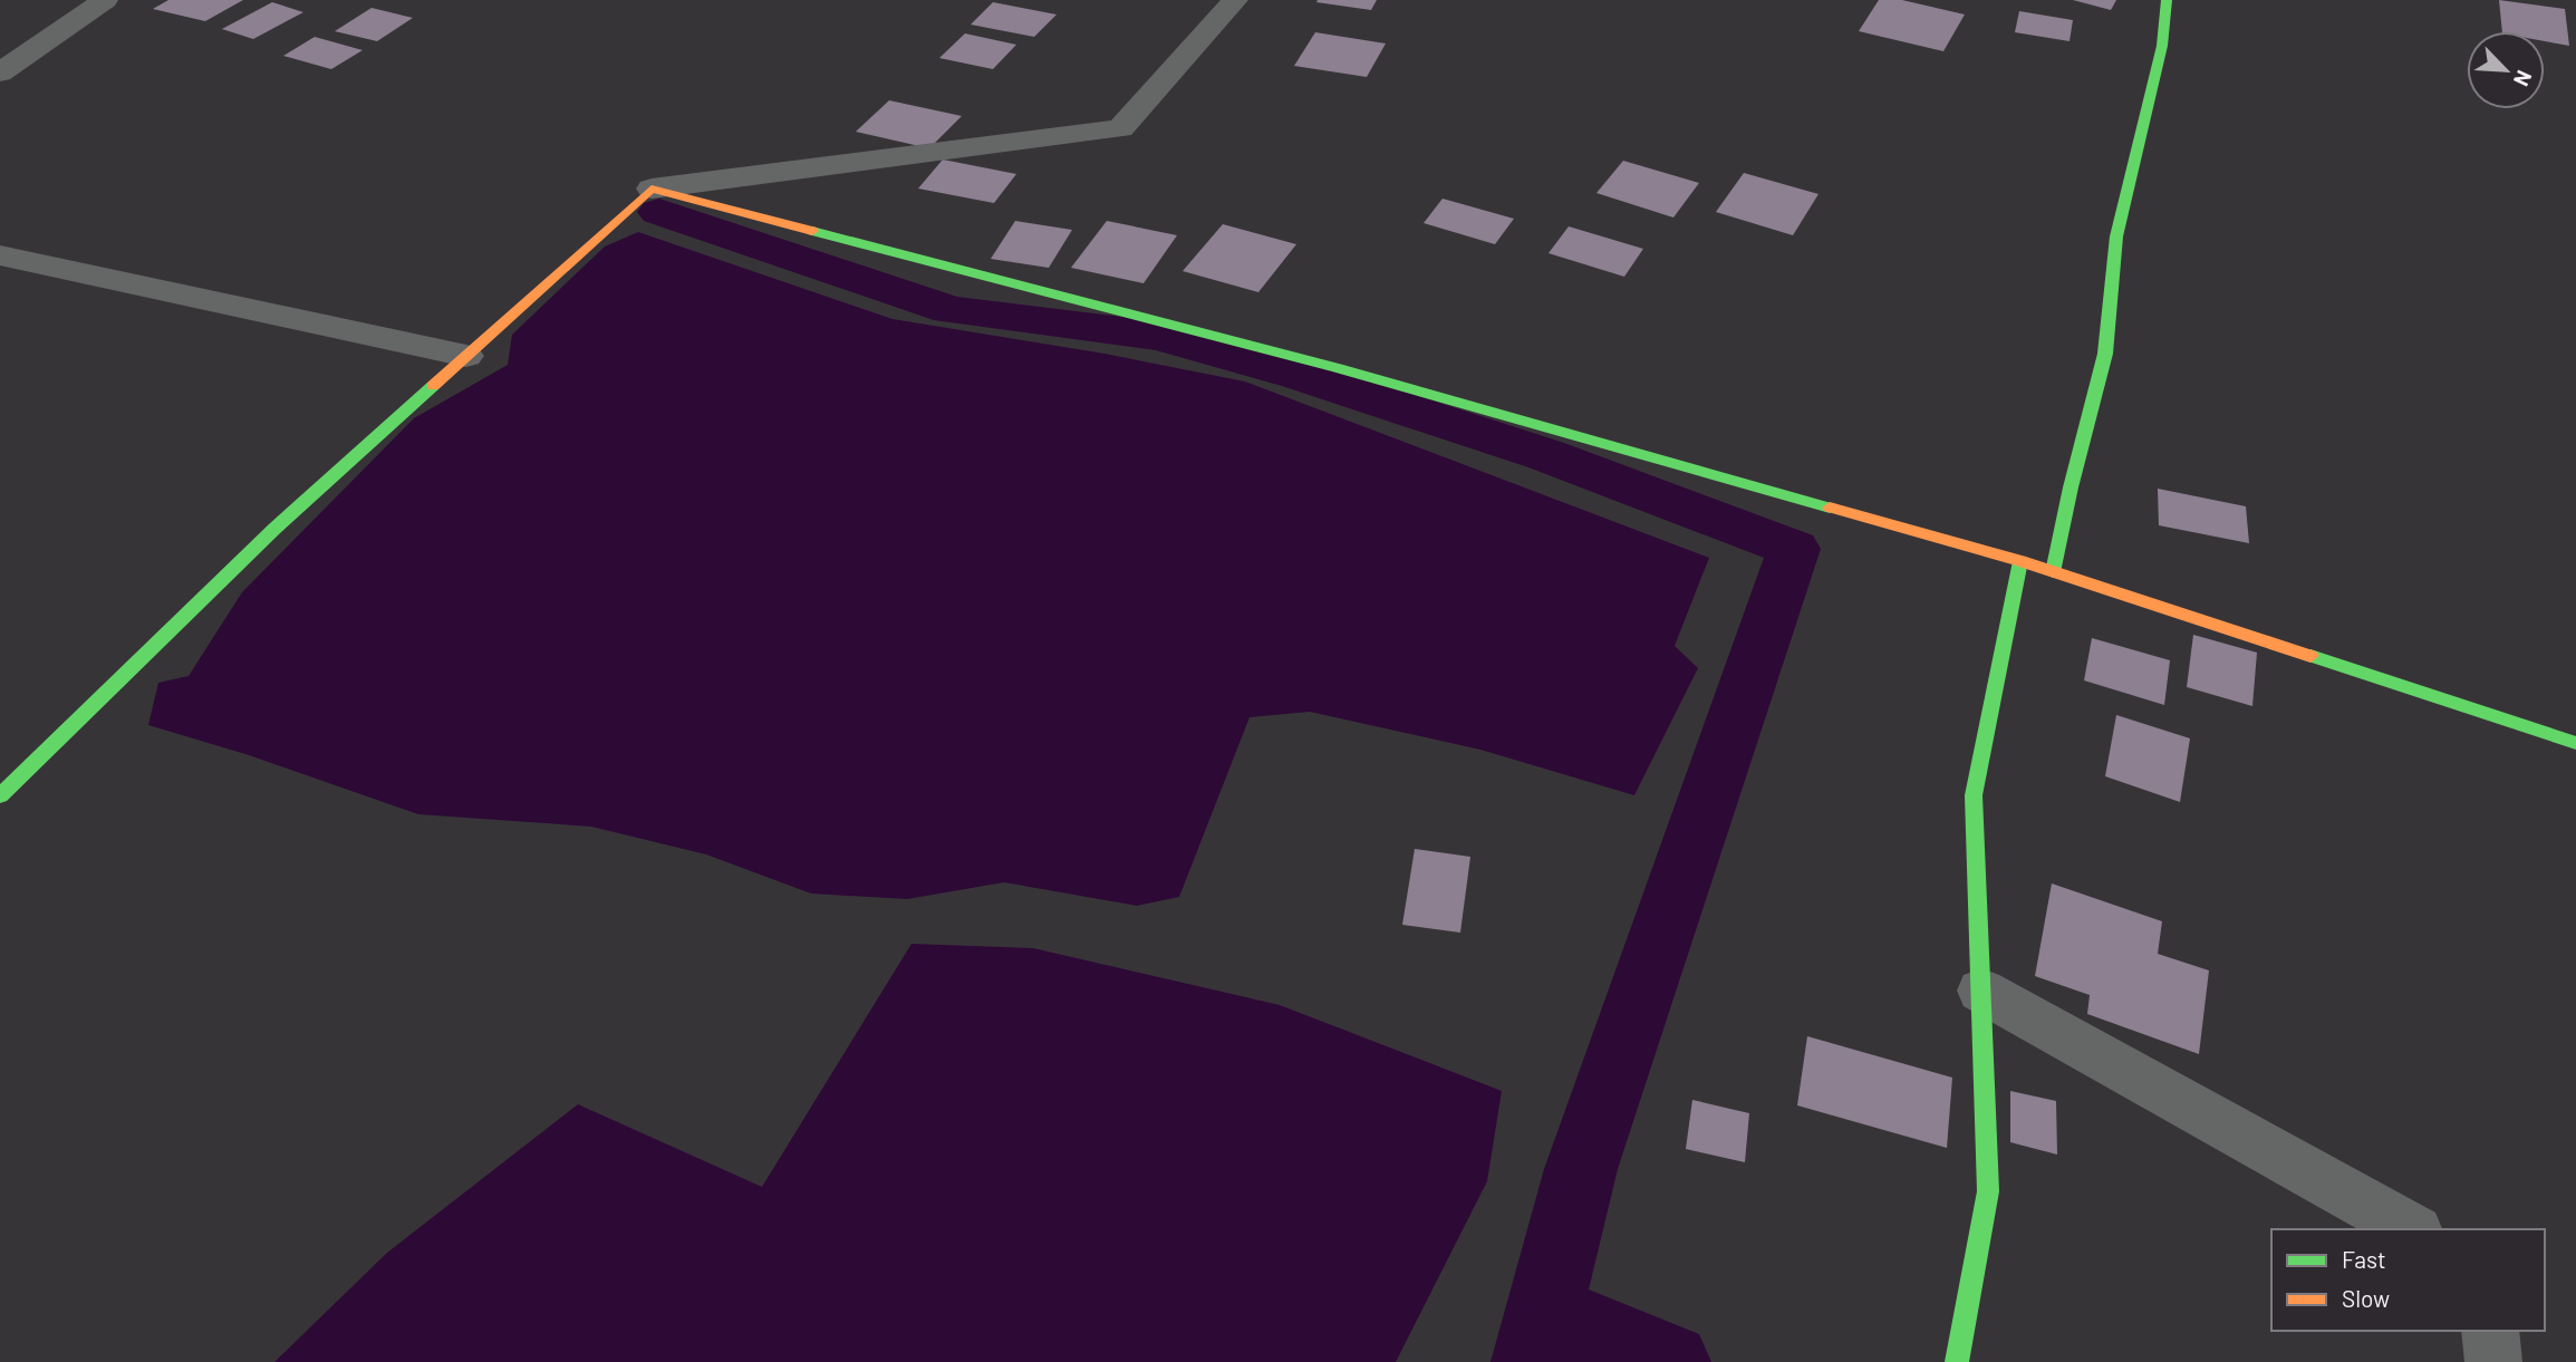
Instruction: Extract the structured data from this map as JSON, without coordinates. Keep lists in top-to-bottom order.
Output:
{
  "legend": ["Fast", "Slow"],
  "north": "bottom right"
}
